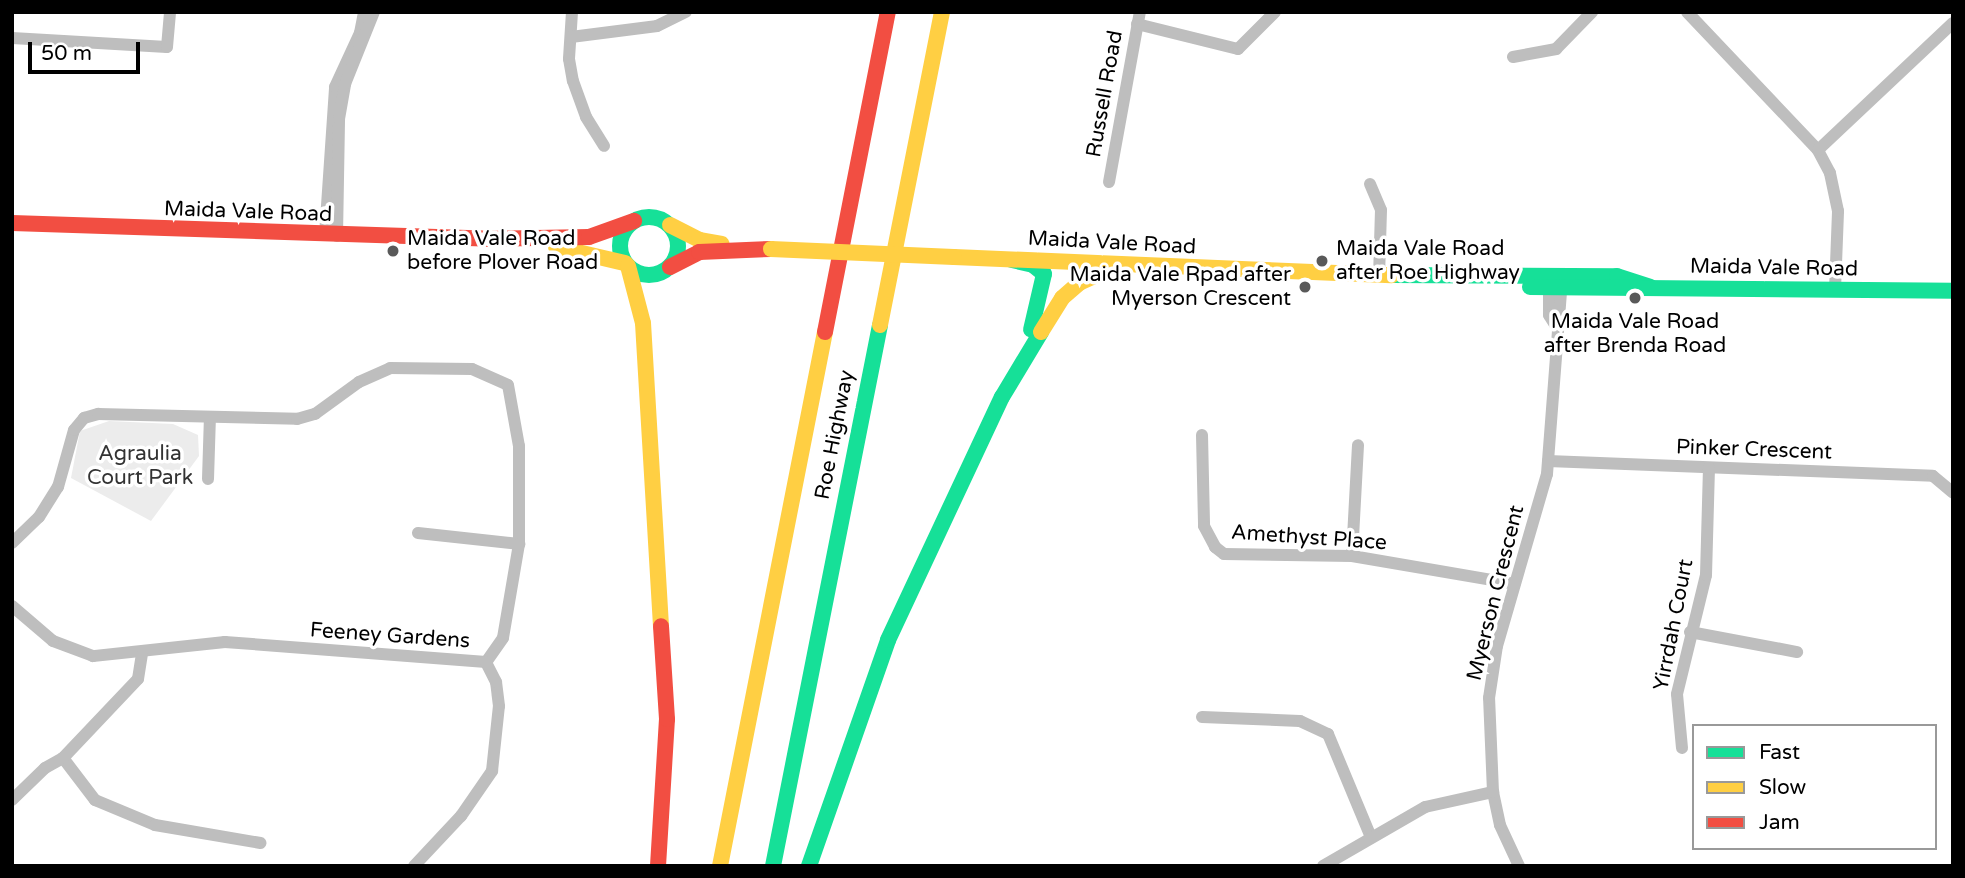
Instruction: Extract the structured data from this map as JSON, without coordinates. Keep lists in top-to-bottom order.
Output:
{
  "streets": {
    "main road": ["Maida Vale Road", "Roe Highway"],
    "street": [
      "Russell Road",
      "Pinker Crescent",
      "Amethyst Place",
      "Myerson Crescent",
      "Yirrdah Court",
      "Feeney Gardens"
    ]
  },
  "crossings": [
    ["Maida Vale Road", "Myerson Crescent"],
    ["Pinker Crescent", "Myerson Crescent"],
    ["Pinker Crescent", "Yirrdah Court"],
    ["Amethyst Place", "Myerson Crescent"]
  ],
  "parks": ["Agraulia Court Park"],
  "places": [
    "Maida Vale Road before Plover Road",
    "Maida Vale Road after Roe Highway",
    "Maida Vale Rpad after Myerson Crescent",
    "Maida Vale Road after Brenda Road"
  ],
  "legend": ["Fast", "Slow", "Jam"],
  "scale_bar": "50 m"
}
